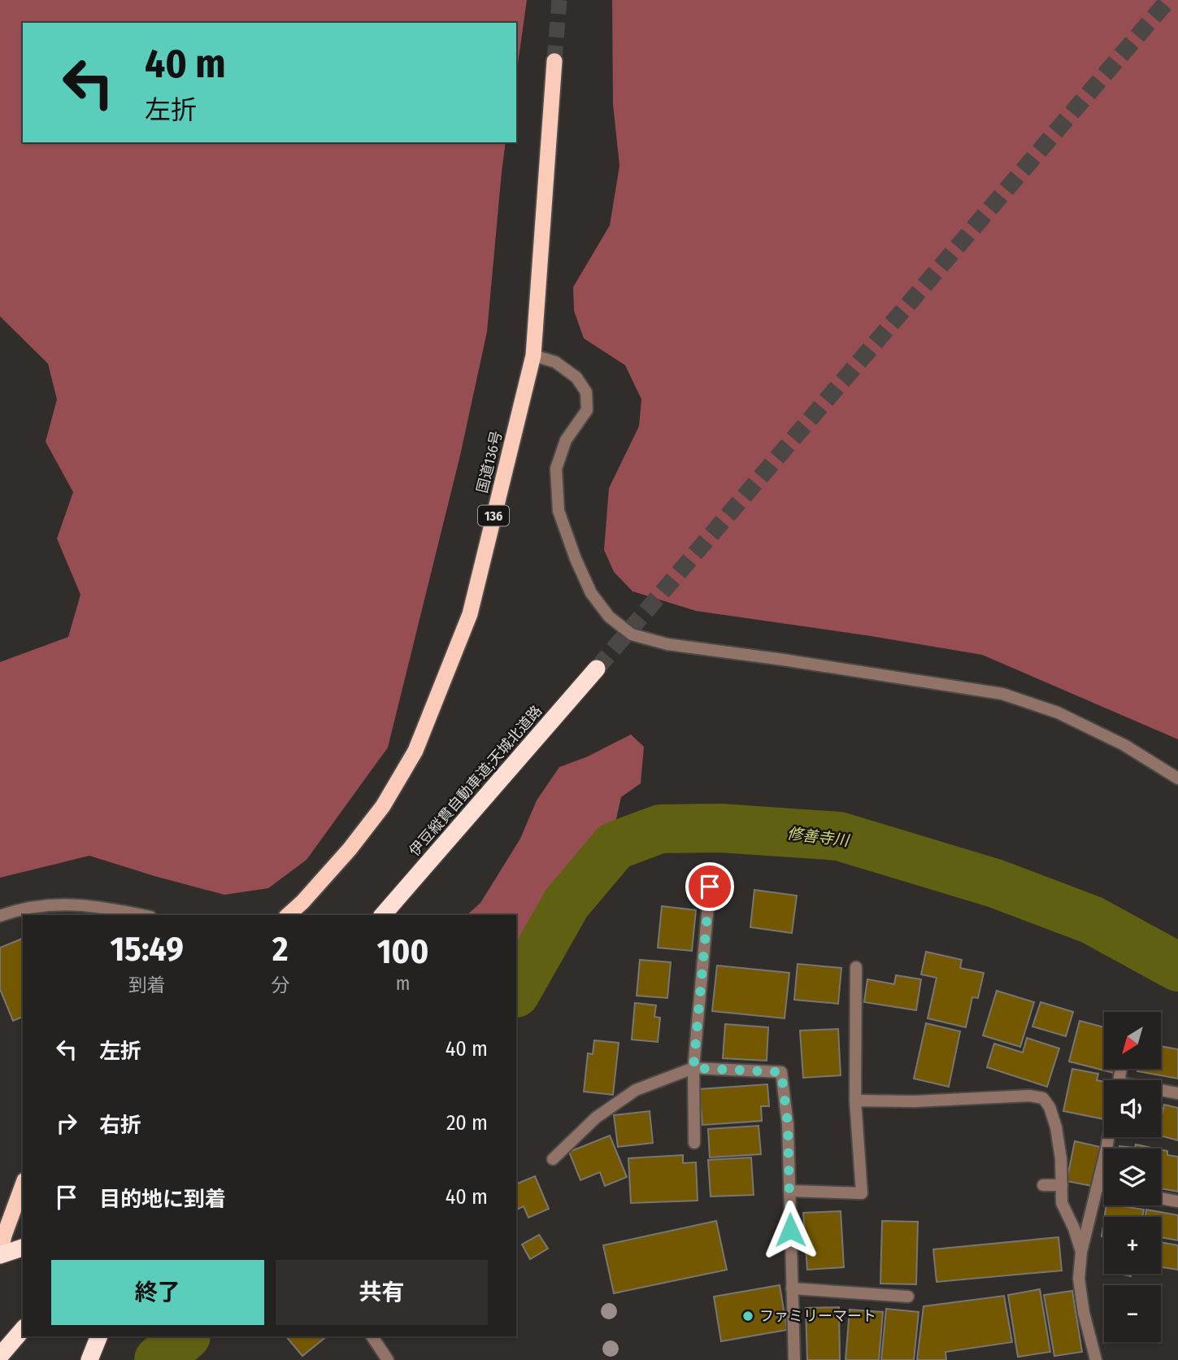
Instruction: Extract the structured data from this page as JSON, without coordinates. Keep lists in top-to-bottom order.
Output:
{
  "streets": {
    "highway": ["国道136号", "136", "伊豆縦貫自動車道;天城北道路"]
  },
  "water": ["修善寺川"],
  "places": ["ファミリーマート"],
  "north": "bottom left",
  "page": {
    "turn": ["40 m", "左折"],
    "eta": [
      "15:49",
      "到着",
      "2",
      "分",
      "100",
      "m"
    ],
    "map_buttons": ["+", "−"],
    "list": [
      {
        "name": "左折",
        "value": "40 m"
      },
      {
        "name": "右折",
        "value": "20 m"
      },
      {
        "name": "目的地に到着",
        "value": "40 m"
      }
    ],
    "buttons": ["終了", "共有"]
  }
}
